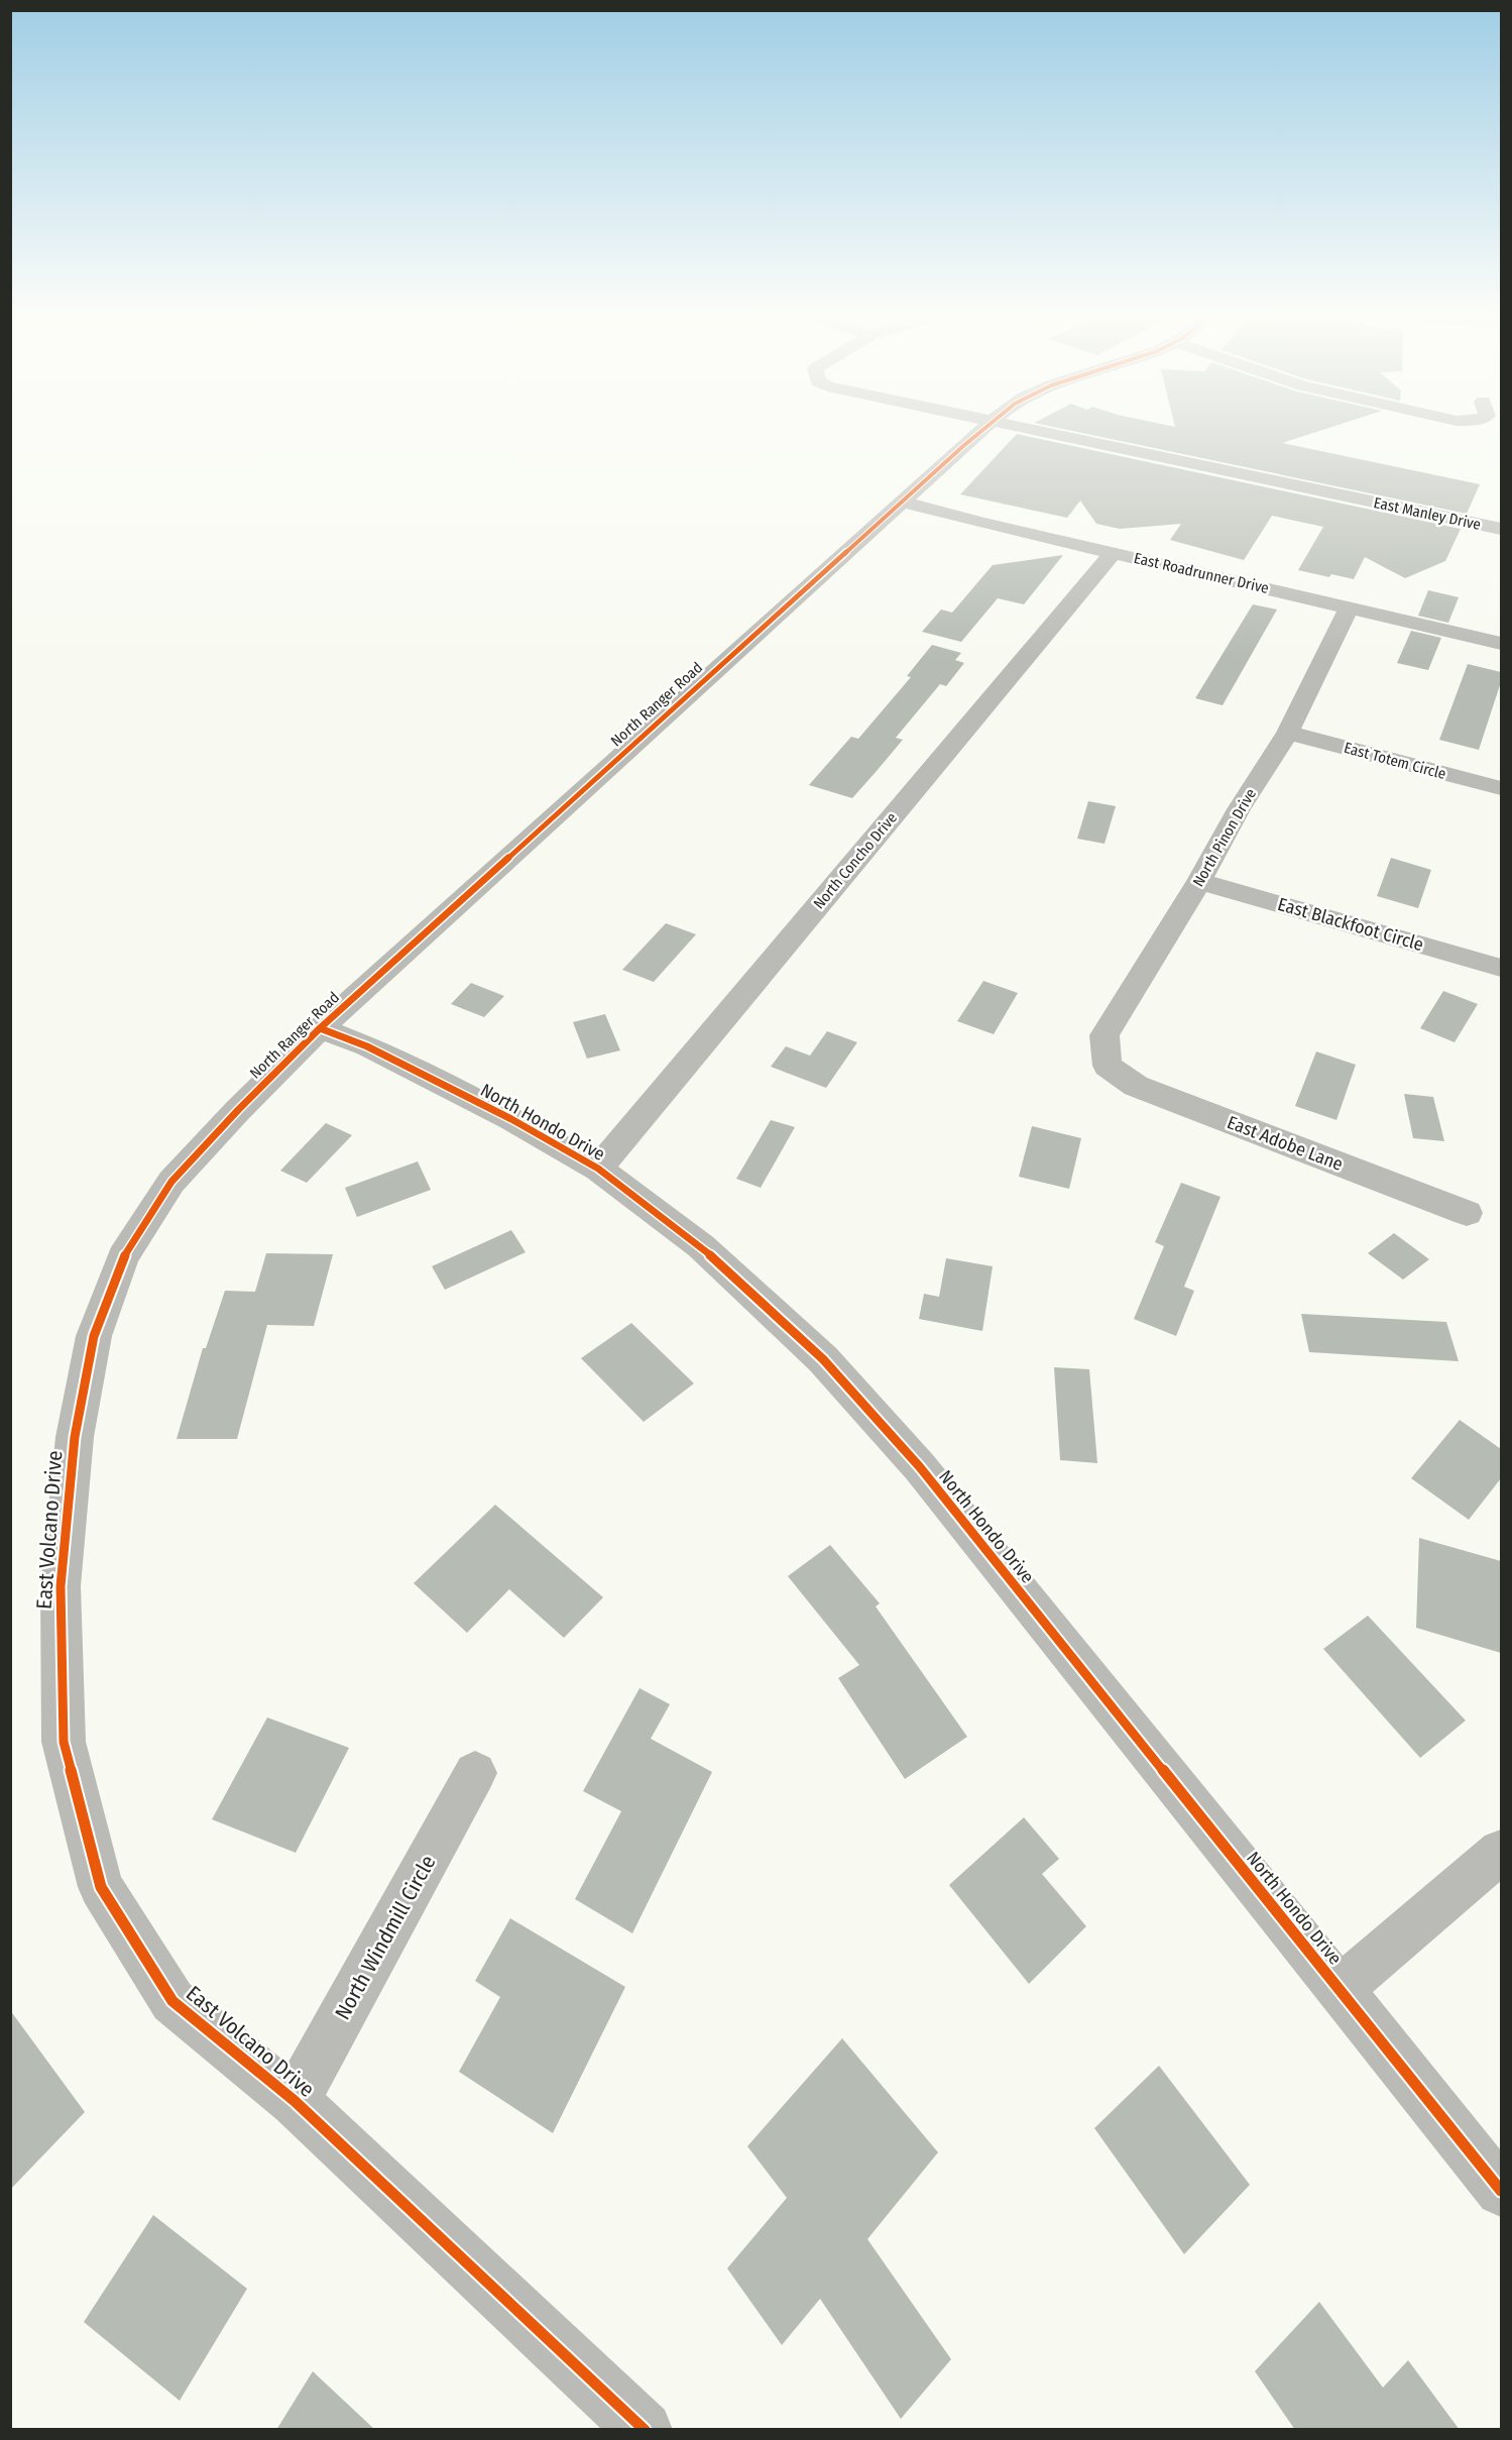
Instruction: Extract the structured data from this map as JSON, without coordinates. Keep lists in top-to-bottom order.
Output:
{
  "streets": {
    "street": [
      "East Manley Drive",
      "East Roadrunner Drive",
      "North Ranger Road",
      "East Totem Circle",
      "North Pinon Drive",
      "North Concho Drive",
      "East Blackfoot Circle",
      "North Hondo Drive",
      "East Adobe Lane",
      "East Volcano Drive",
      "North Windmill Circle"
    ]
  },
  "crossings": [
    ["East Roadrunner Drive", "North Ranger Road"],
    ["East Roadrunner Drive", "North Pinon Drive"],
    ["East Roadrunner Drive", "North Concho Drive"],
    ["North Ranger Road", "North Hondo Drive"],
    ["North Ranger Road", "East Volcano Drive"],
    ["East Totem Circle", "North Pinon Drive"],
    ["North Pinon Drive", "East Blackfoot Circle"],
    ["North Pinon Drive", "East Adobe Lane"],
    ["North Concho Drive", "North Hondo Drive"],
    ["East Volcano Drive", "North Windmill Circle"]
  ]
}
